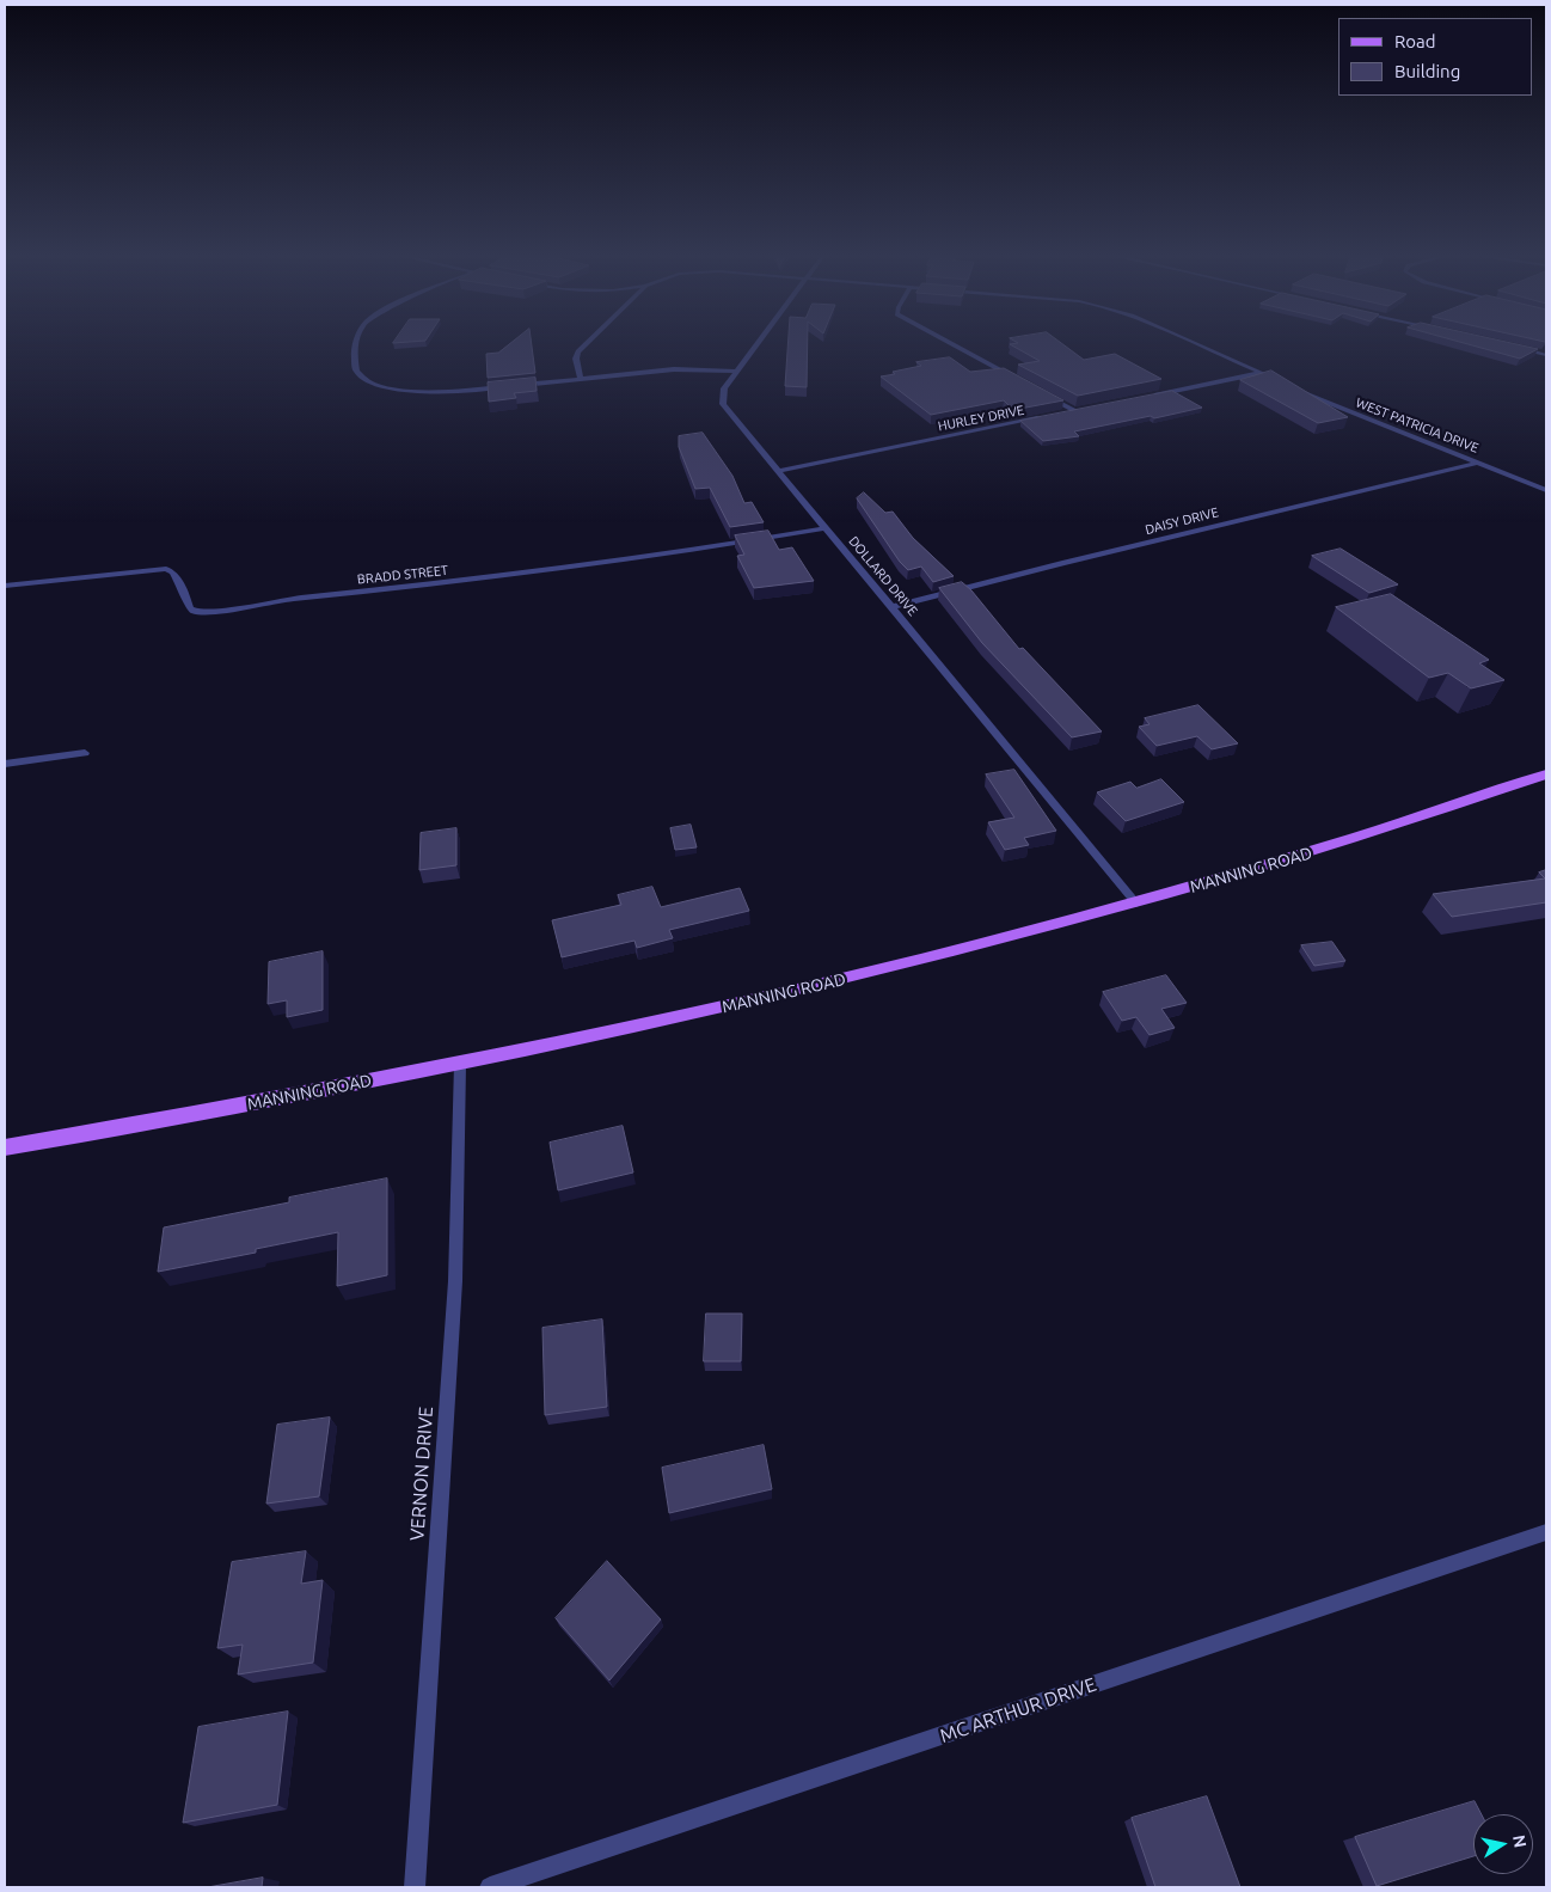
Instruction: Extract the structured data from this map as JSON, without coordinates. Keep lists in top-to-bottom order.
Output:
{
  "streets": {
    "main road": ["MANNING ROAD"],
    "street": [
      "HURLEY DRIVE",
      "WEST PATRICIA DRIVE",
      "DAISY DRIVE",
      "BRADD STREET",
      "DOLLARD DRIVE",
      "VERNON DRIVE",
      "MC ARTHUR DRIVE"
    ]
  },
  "crossings": [
    ["HURLEY DRIVE", "DOLLARD DRIVE"],
    ["WEST PATRICIA DRIVE", "DAISY DRIVE"],
    ["DAISY DRIVE", "DOLLARD DRIVE"],
    ["BRADD STREET", "DOLLARD DRIVE"],
    ["DOLLARD DRIVE", "MANNING ROAD"],
    ["MANNING ROAD", "VERNON DRIVE"]
  ],
  "legend": ["Road", "Building"],
  "north": "right"
}
